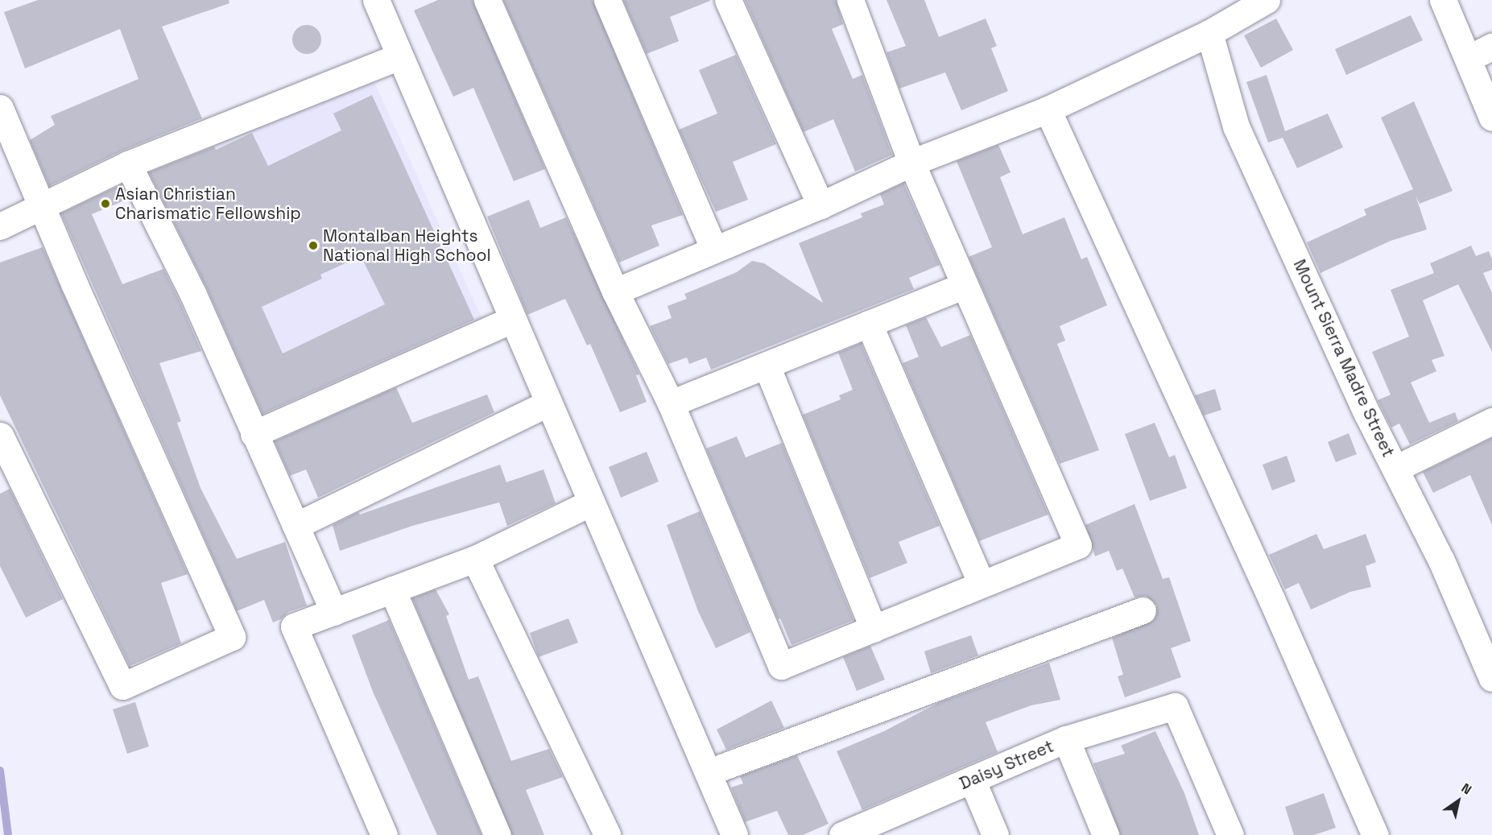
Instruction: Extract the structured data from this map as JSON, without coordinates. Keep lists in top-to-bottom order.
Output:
{
  "streets": {
    "street": ["Mount Sierra Madre Street", "Daisy Street"]
  },
  "places": ["Asian Christian Charismatic Fellowship", "Montalban Heights National High School"],
  "north": "top right"
}
